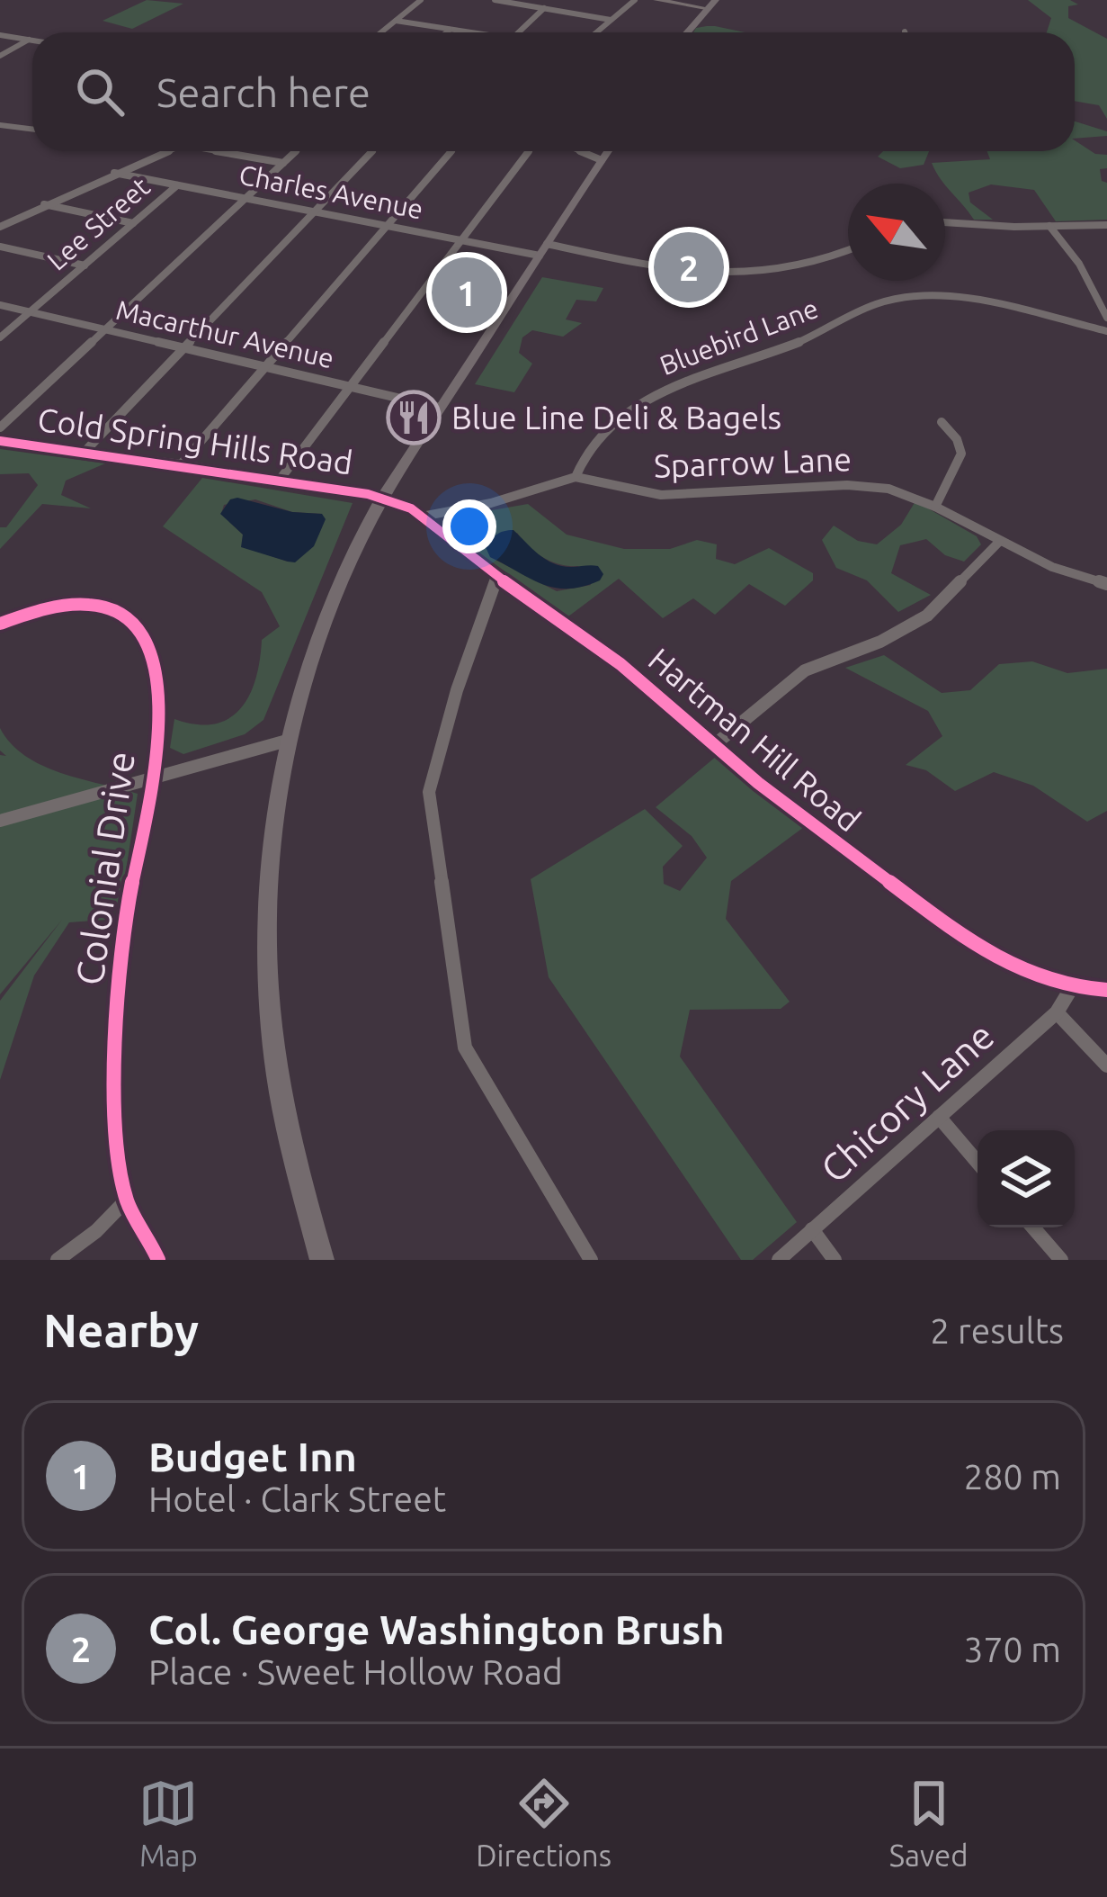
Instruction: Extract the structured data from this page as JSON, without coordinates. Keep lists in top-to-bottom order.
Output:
{
  "streets": {
    "street": [
      "Charles Avenue",
      "Lee Street",
      "Macarthur Avenue",
      "Bluebird Lane",
      "Cold Spring Hills Road",
      "Sparrow Lane",
      "Hartman Hill Road",
      "Colonial Drive",
      "Chicory Lane"
    ]
  },
  "crossings": [
    ["Charles Avenue", "Lee Street"],
    ["Lee Street", "Macarthur Avenue"],
    ["Bluebird Lane", "Sparrow Lane"],
    ["Cold Spring Hills Road", "Hartman Hill Road"],
    ["Hartman Hill Road", "Chicory Lane"]
  ],
  "places": {
    "restaurant": ["Blue Line Deli & Bagels"]
  },
  "north": "top left",
  "page": {
    "search": "Search here",
    "pins": ["2", "1"],
    "heading": ["Nearby", "2 results"],
    "list": [
      {
        "mark": "1",
        "name": "Budget Inn",
        "note": "Hotel · Clark Street",
        "value": "280 m"
      },
      {
        "mark": "2",
        "name": "Col. George Washington Brush",
        "note": "Place · Sweet Hollow Road",
        "value": "370 m"
      }
    ],
    "nav": ["Map", "Directions", "Saved"]
  }
}
